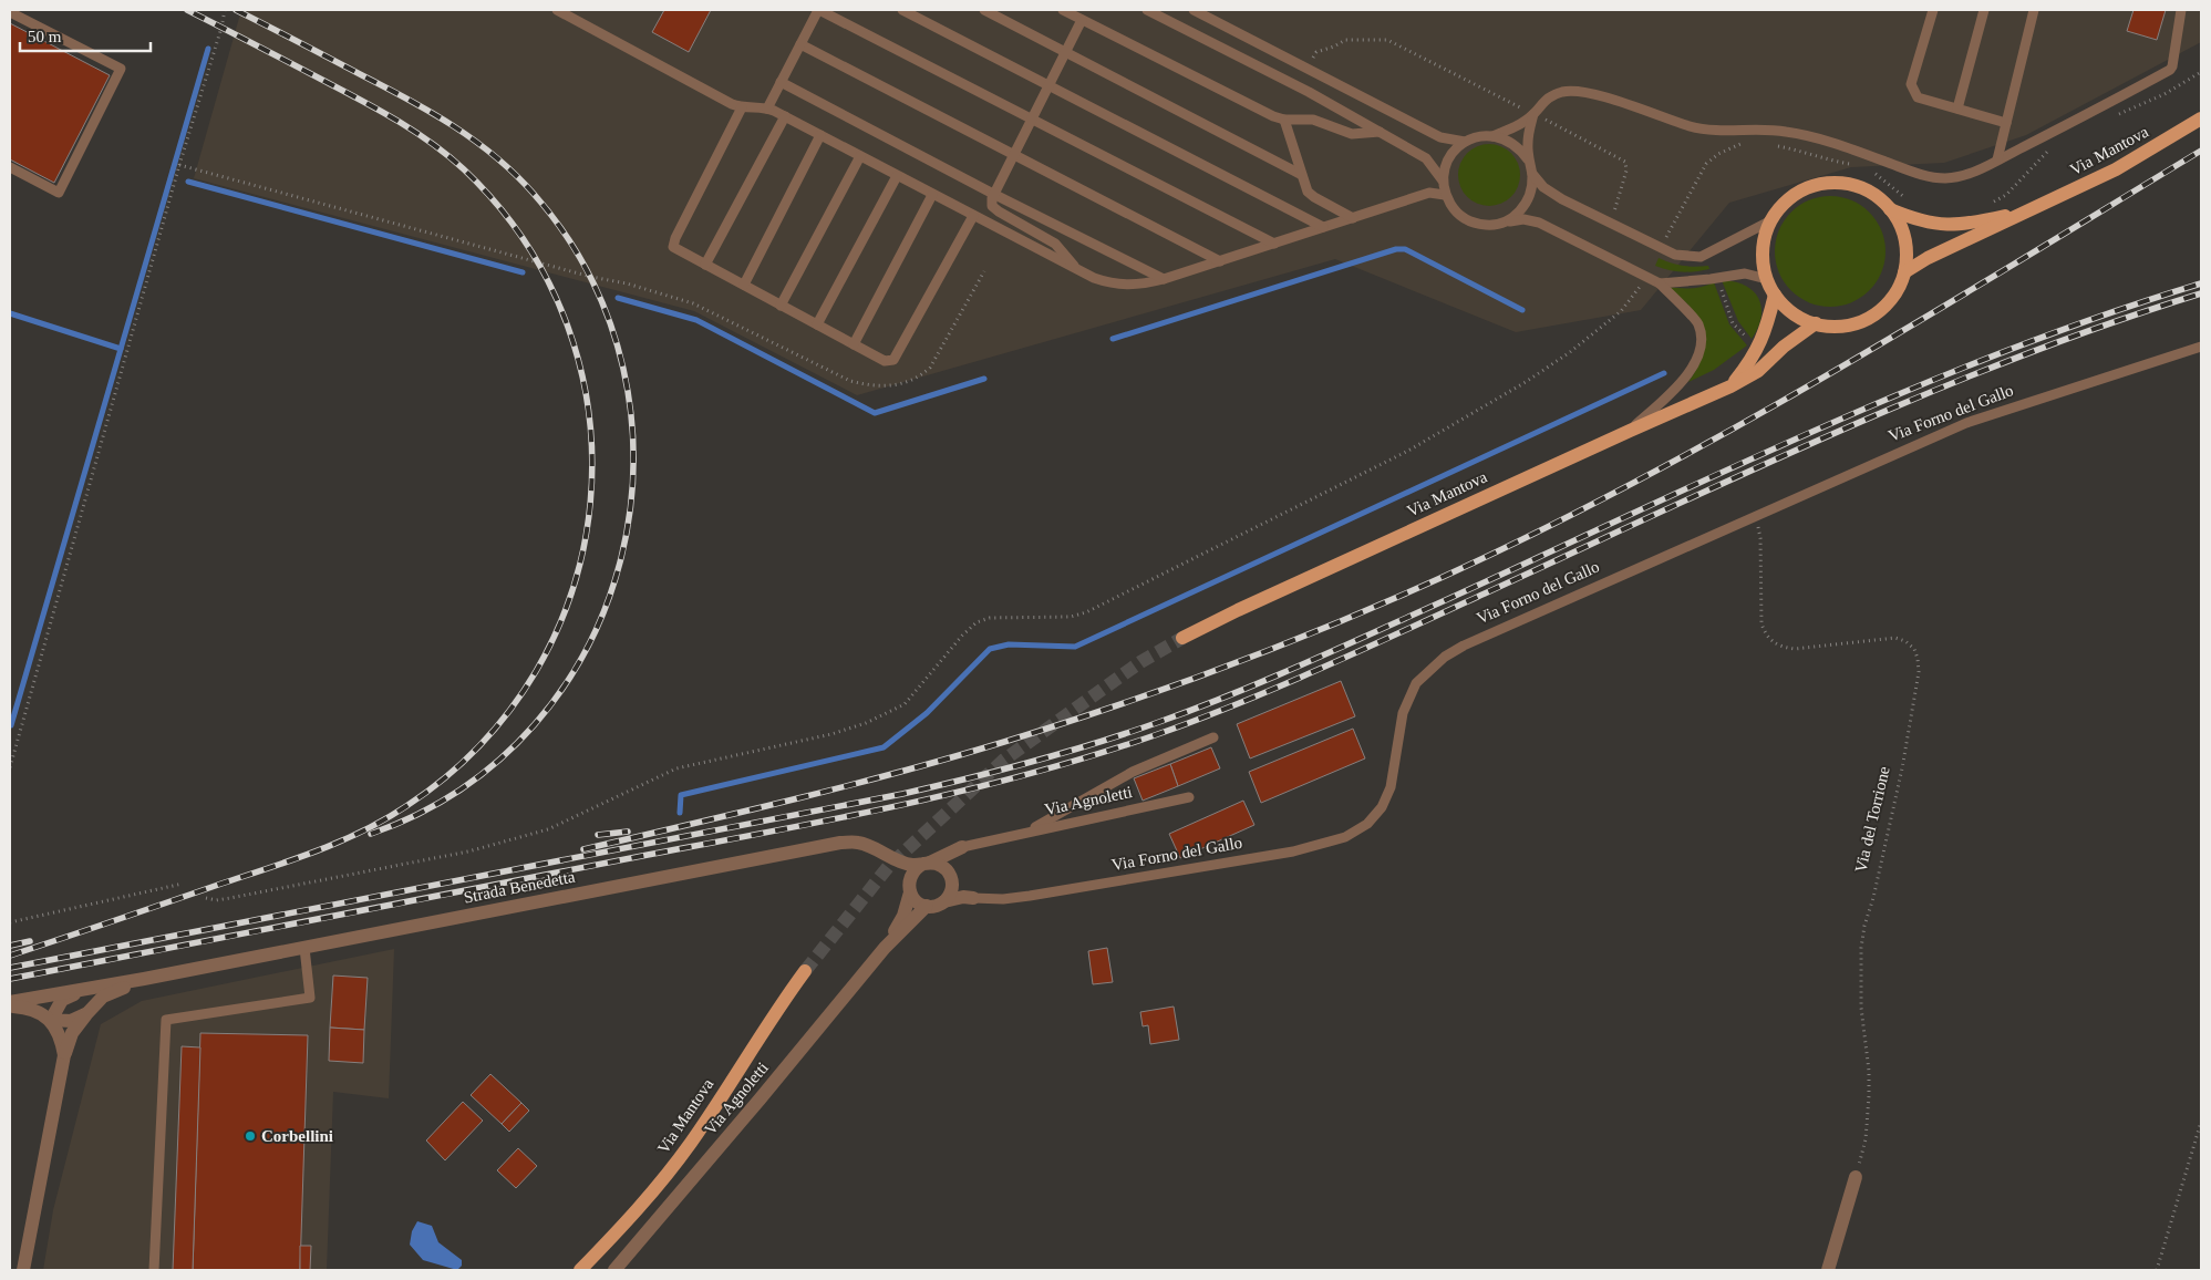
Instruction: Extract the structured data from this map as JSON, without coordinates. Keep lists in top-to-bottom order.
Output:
{
  "streets": {
    "main road": ["Via Mantova"],
    "street": ["Via Forno del Gallo", "Via Agnoletti", "Strada Benedetta"],
    "path": ["Via del Torrione"]
  },
  "crossings": [
    ["Via Forno del Gallo", "Via Agnoletti"],
    ["Via Forno del Gallo", "Via del Torrione"],
    ["Via Forno del Gallo", "Strada Benedetta"],
    ["Via Agnoletti", "Strada Benedetta"]
  ],
  "places": ["Corbellini"],
  "scale_bar": "50 m"
}
